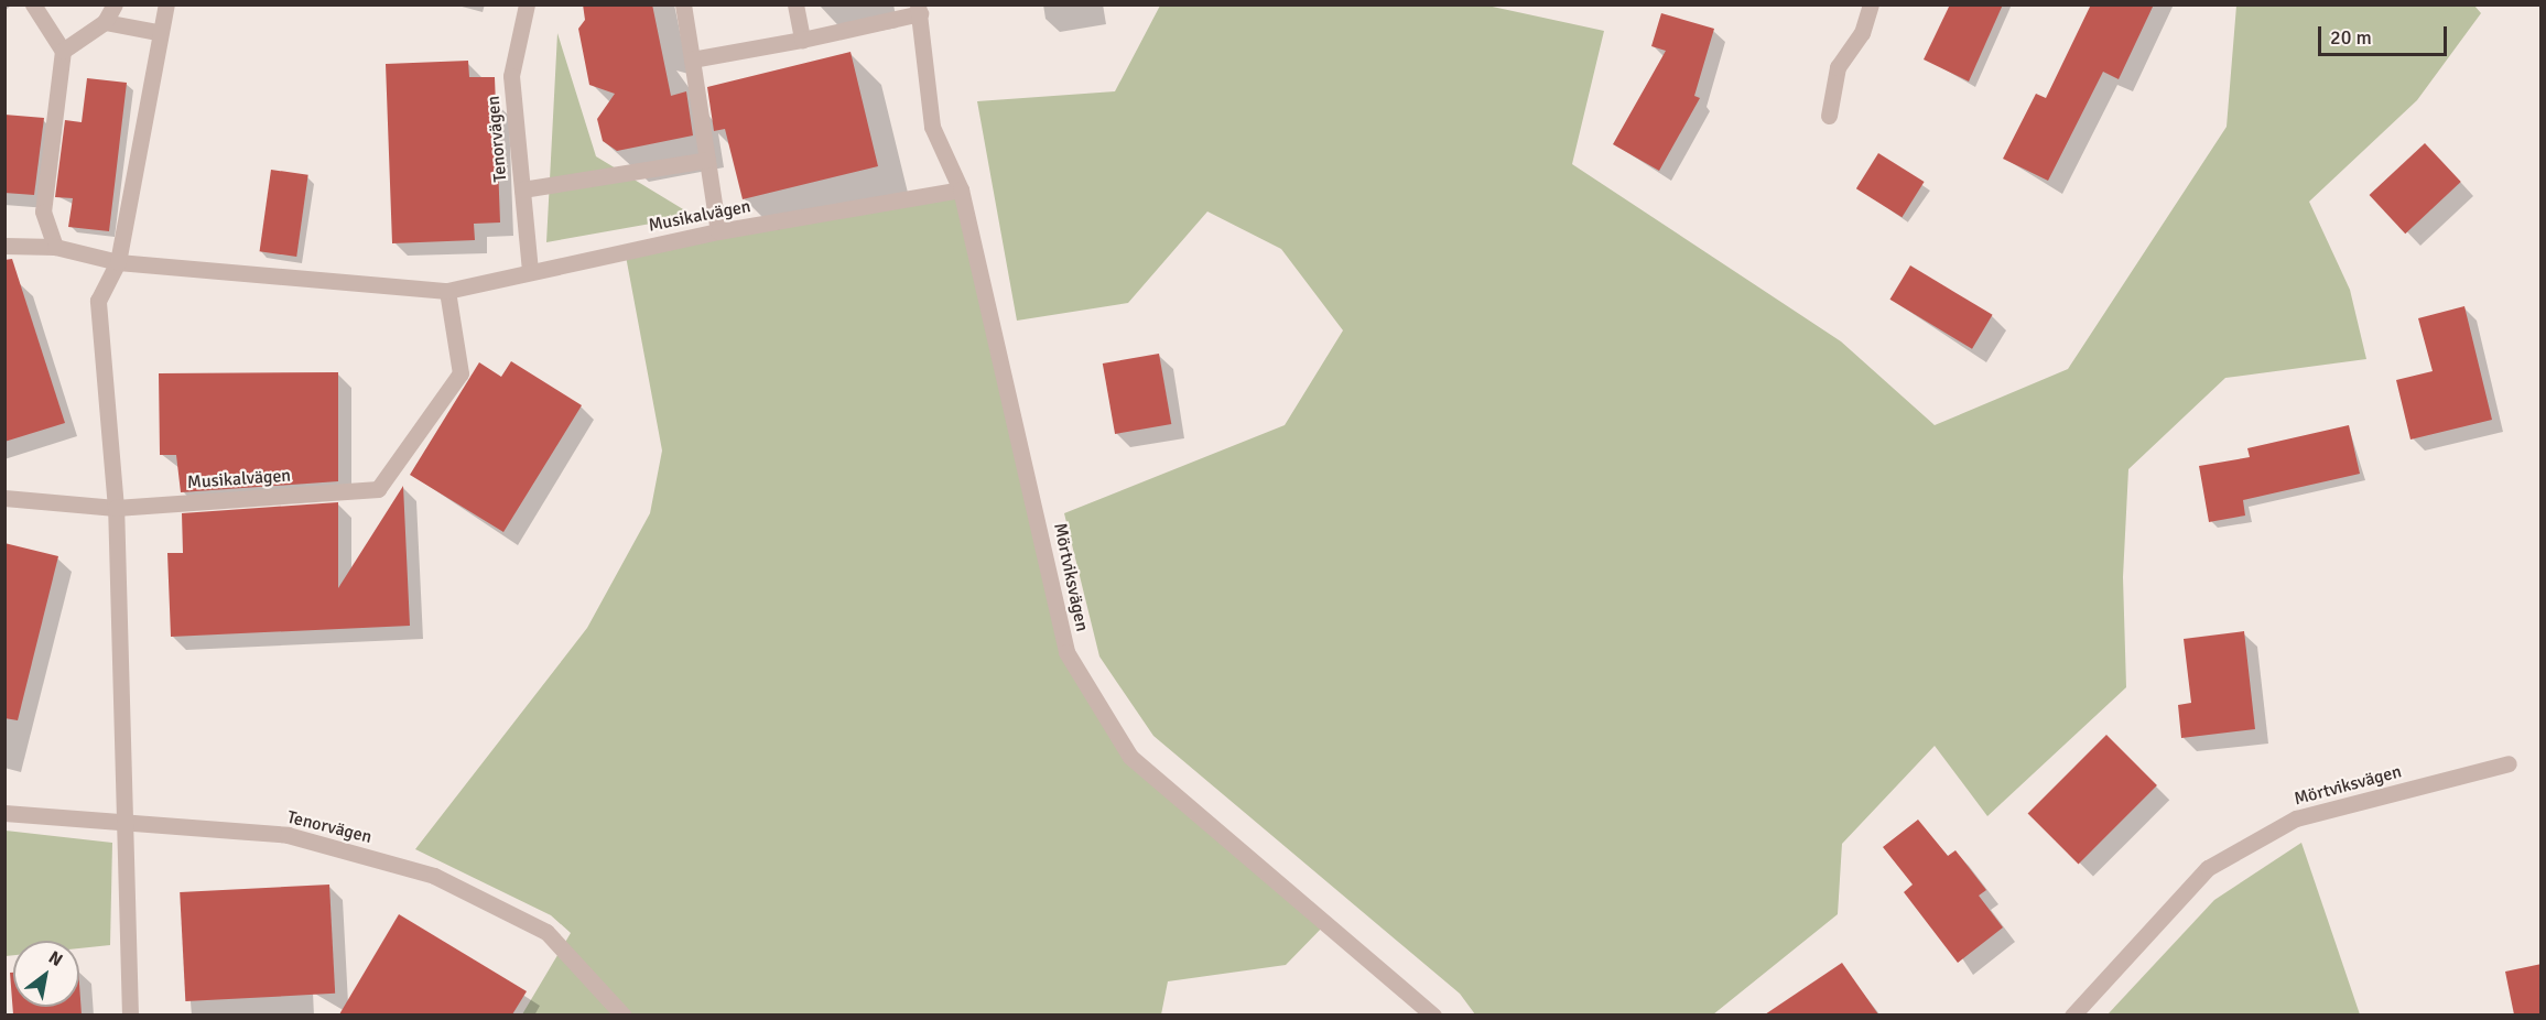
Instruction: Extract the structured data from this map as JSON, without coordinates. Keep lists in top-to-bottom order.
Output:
{
  "streets": {
    "street": ["Tenorvägen", "Musikalvägen", "Mörtviksvägen"]
  },
  "crossings": [
    ["Tenorvägen", "Musikalvägen"],
    ["Musikalvägen", "Mörtviksvägen"]
  ],
  "scale_bar": "20 m",
  "north": "top right"
}
